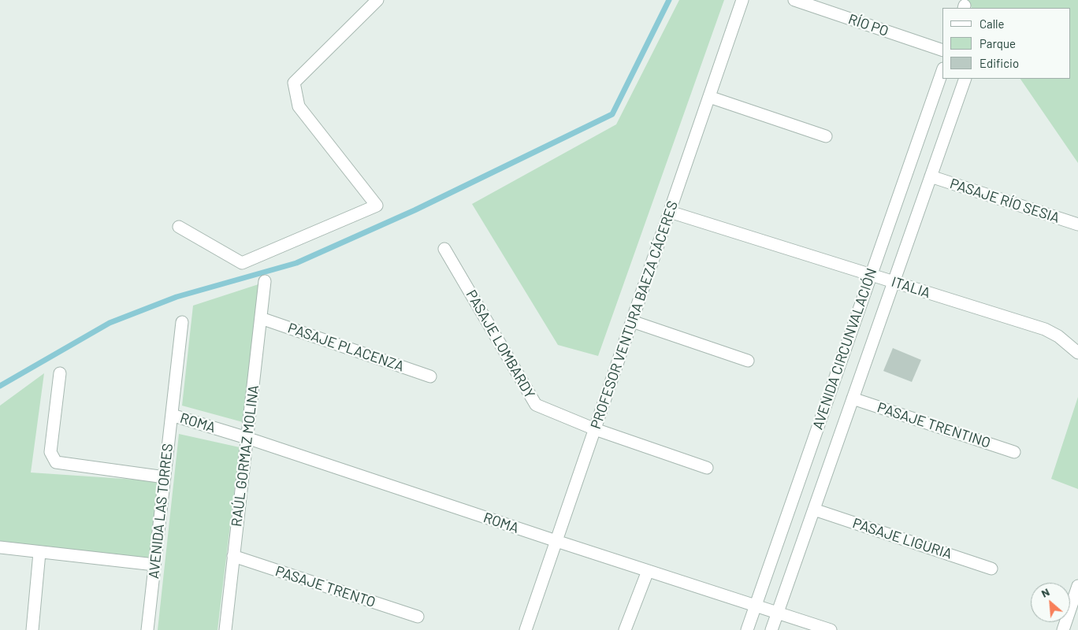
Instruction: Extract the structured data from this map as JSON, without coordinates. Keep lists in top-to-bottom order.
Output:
{
  "streets": {
    "street": [
      "RÍO PO",
      "PASAJE RÍO SESIA",
      "ITALIA",
      "PROFESOR VENTURA BAEZA CÁCERES",
      "PASAJE LOMBARDY",
      "PASAJE PLACENZA",
      "AVENIDA CIRCUNVALACIÓN",
      "ROMA",
      "PASAJE TRENTINO",
      "RAÚL GORMAZ MOLINA",
      "AVENIDA LAS TORRES",
      "PASAJE LIGURIA",
      "PASAJE TRENTO"
    ]
  },
  "crossings": [
    ["PASAJE RÍO SESIA", "AVENIDA CIRCUNVALACIÓN"],
    ["ITALIA", "PROFESOR VENTURA BAEZA CÁCERES"],
    ["ITALIA", "AVENIDA CIRCUNVALACIÓN"],
    ["PROFESOR VENTURA BAEZA CÁCERES", "PASAJE LOMBARDY"],
    ["PROFESOR VENTURA BAEZA CÁCERES", "ROMA"],
    ["PASAJE PLACENZA", "RAÚL GORMAZ MOLINA"],
    ["AVENIDA CIRCUNVALACIÓN", "ROMA"],
    ["AVENIDA CIRCUNVALACIÓN", "PASAJE TRENTINO"],
    ["AVENIDA CIRCUNVALACIÓN", "PASAJE LIGURIA"],
    ["ROMA", "RAÚL GORMAZ MOLINA"],
    ["ROMA", "AVENIDA LAS TORRES"],
    ["RAÚL GORMAZ MOLINA", "PASAJE TRENTO"]
  ],
  "legend": ["Calle", "Parque", "Edificio"],
  "north": "top left"
}
